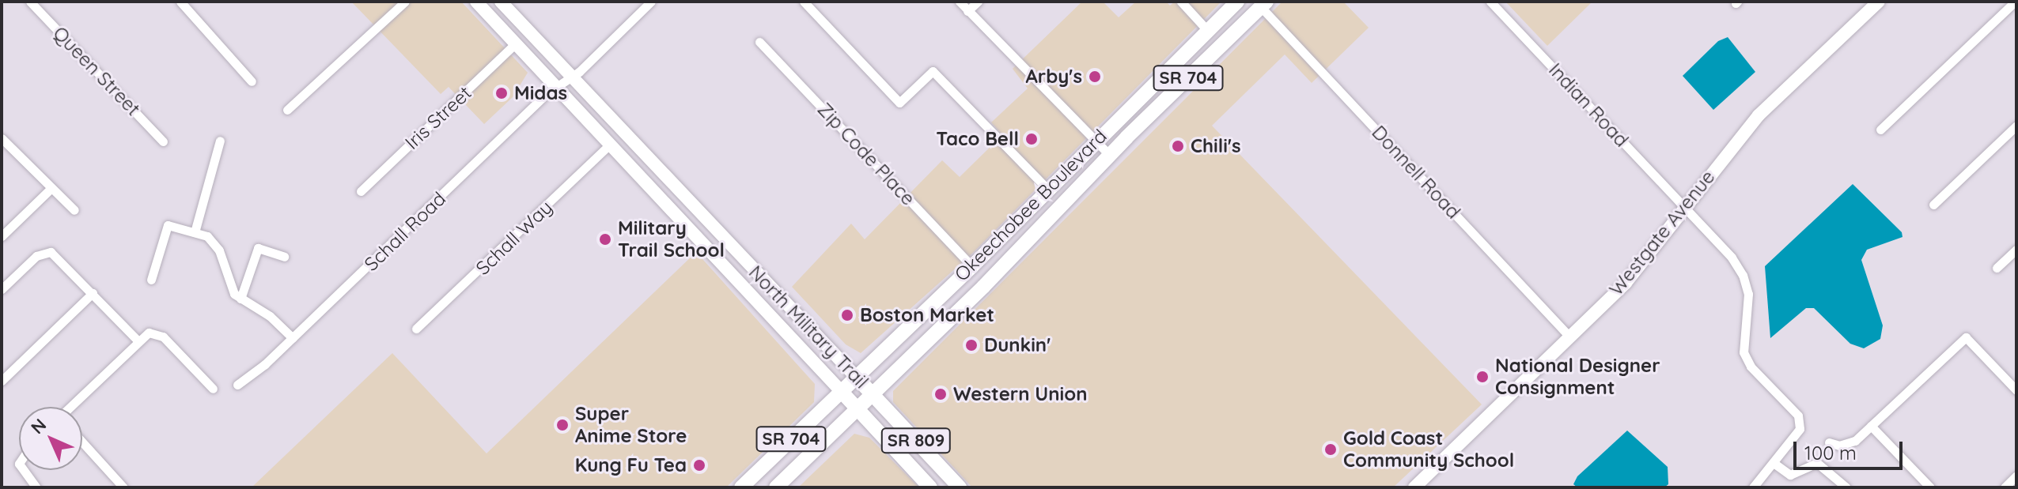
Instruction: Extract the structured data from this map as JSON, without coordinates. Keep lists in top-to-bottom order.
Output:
{
  "streets": {
    "main road": [
      "SR 704",
      "Okeechobee Boulevard",
      "Westgate Avenue",
      "North Military Trail",
      "SR 809"
    ],
    "street": [
      "Queen Street",
      "Indian Road",
      "Iris Street",
      "Zip Code Place",
      "Donnell Road",
      "Schall Road",
      "Schall Way"
    ]
  },
  "crossings": [
    ["Indian Road", "Westgate Avenue"],
    ["Iris Street", "North Military Trail"],
    ["Zip Code Place", "Okeechobee Boulevard"],
    ["Donnell Road", "Okeechobee Boulevard"],
    ["Donnell Road", "Westgate Avenue"],
    ["Okeechobee Boulevard", "North Military Trail"],
    ["Schall Road", "North Military Trail"],
    ["Schall Way", "North Military Trail"]
  ],
  "places": [
    "Arby's",
    "Midas",
    "Taco Bell",
    "Chili's",
    "Military Trail School",
    "Boston Market",
    "Dunkin'",
    "National Designer Consignment",
    "Western Union",
    "Super Anime Store",
    "Gold Coast Community School",
    "Kung Fu Tea"
  ],
  "scale_bar": "100 m",
  "north": "top left"
}
